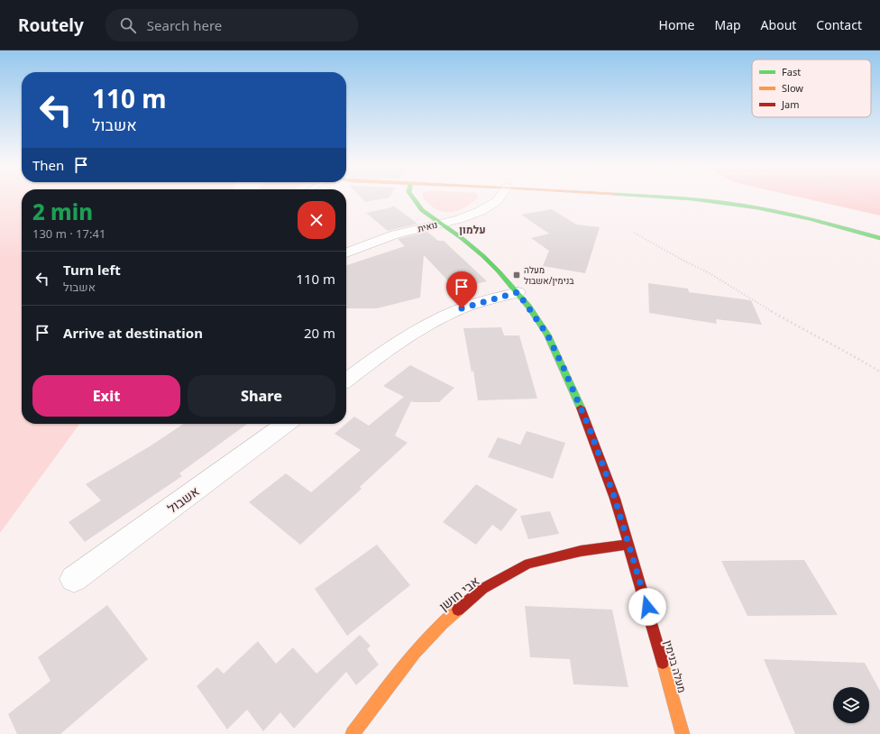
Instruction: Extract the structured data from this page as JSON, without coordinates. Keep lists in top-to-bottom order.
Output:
{
  "streets": {
    "street": [
      "נואית",
      "אשבול",
      "אבי חושן",
      "מעלה בנימין"
    ]
  },
  "crossings": [
    ["נואית", "מעלה בנימין"],
    ["אבי חושן", "מעלה בנימין"]
  ],
  "districts": ["עלמון"],
  "places": {
    "transit": ["מעלה בנימין/אשבול"]
  },
  "legend": ["Fast", "Slow", "Jam"],
  "page": {
    "header": "Routely",
    "search": "Search here",
    "nav": [
      "Home",
      "Map",
      "About",
      "Contact"
    ],
    "turn": ["110 m", "אשבול"],
    "then": "Then",
    "heading": ["2 min", "130 m · 17:41"],
    "list": [
      {
        "name": "Turn left",
        "note": "אשבול",
        "value": "110 m"
      },
      {
        "name": "Arrive at destination",
        "value": "20 m"
      }
    ],
    "buttons": ["Exit", "Share"]
  }
}
